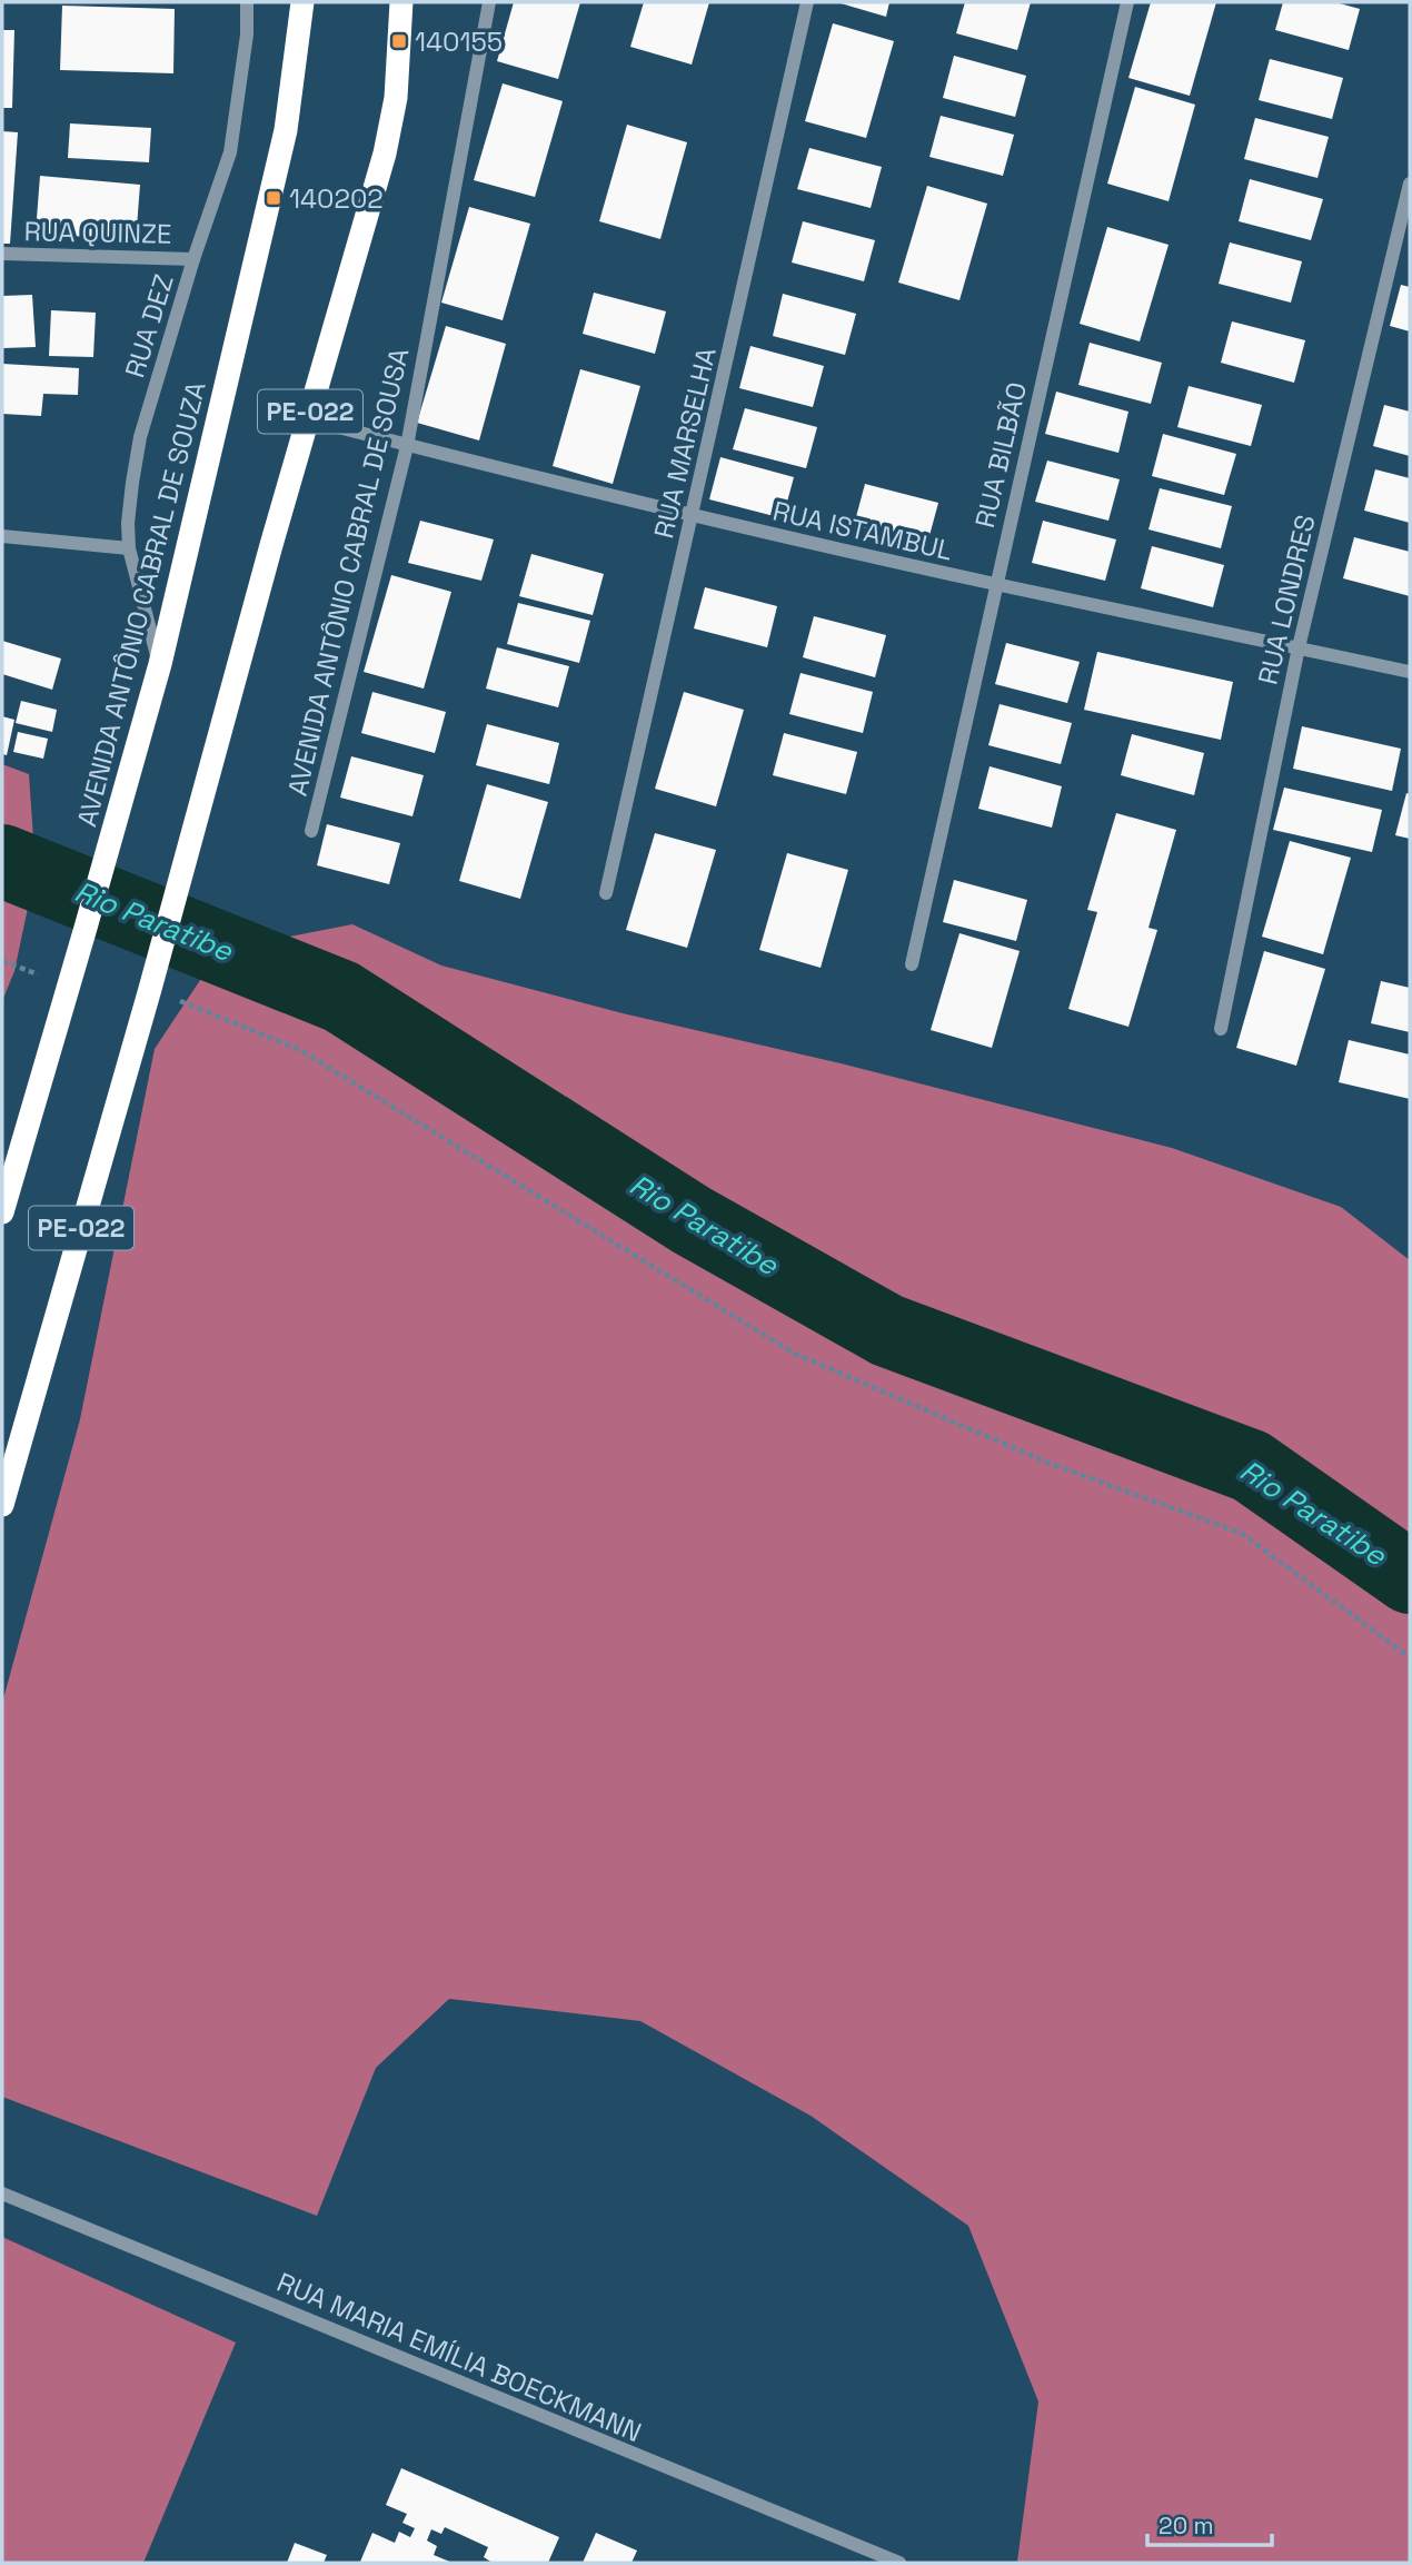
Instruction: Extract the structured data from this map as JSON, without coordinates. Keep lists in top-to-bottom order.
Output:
{
  "streets": {
    "highway": ["PE-022", "AVENIDA ANTÔNIO CABRAL DE SOUZA"],
    "street": [
      "RUA QUINZE",
      "RUA DEZ",
      "RUA MARSELHA",
      "RUA BILBÃO",
      "RUA ISTAMBUL",
      "AVENIDA ANTÔNIO CABRAL DE SOUSA",
      "RUA LONDRES",
      "RUA MARIA EMÍLIA BOECKMANN"
    ]
  },
  "crossings": [
    ["RUA QUINZE", "RUA DEZ"],
    ["RUA DEZ", "AVENIDA ANTÔNIO CABRAL DE SOUZA"],
    ["PE-022", "RUA ISTAMBUL"],
    ["RUA MARSELHA", "RUA ISTAMBUL"],
    ["RUA BILBÃO", "RUA ISTAMBUL"],
    ["RUA ISTAMBUL", "AVENIDA ANTÔNIO CABRAL DE SOUSA"],
    ["RUA ISTAMBUL", "RUA LONDRES"]
  ],
  "water": ["Rio Paratibe"],
  "places": {
    "transit": ["140155", "140202"]
  },
  "scale_bar": "20 m"
}
